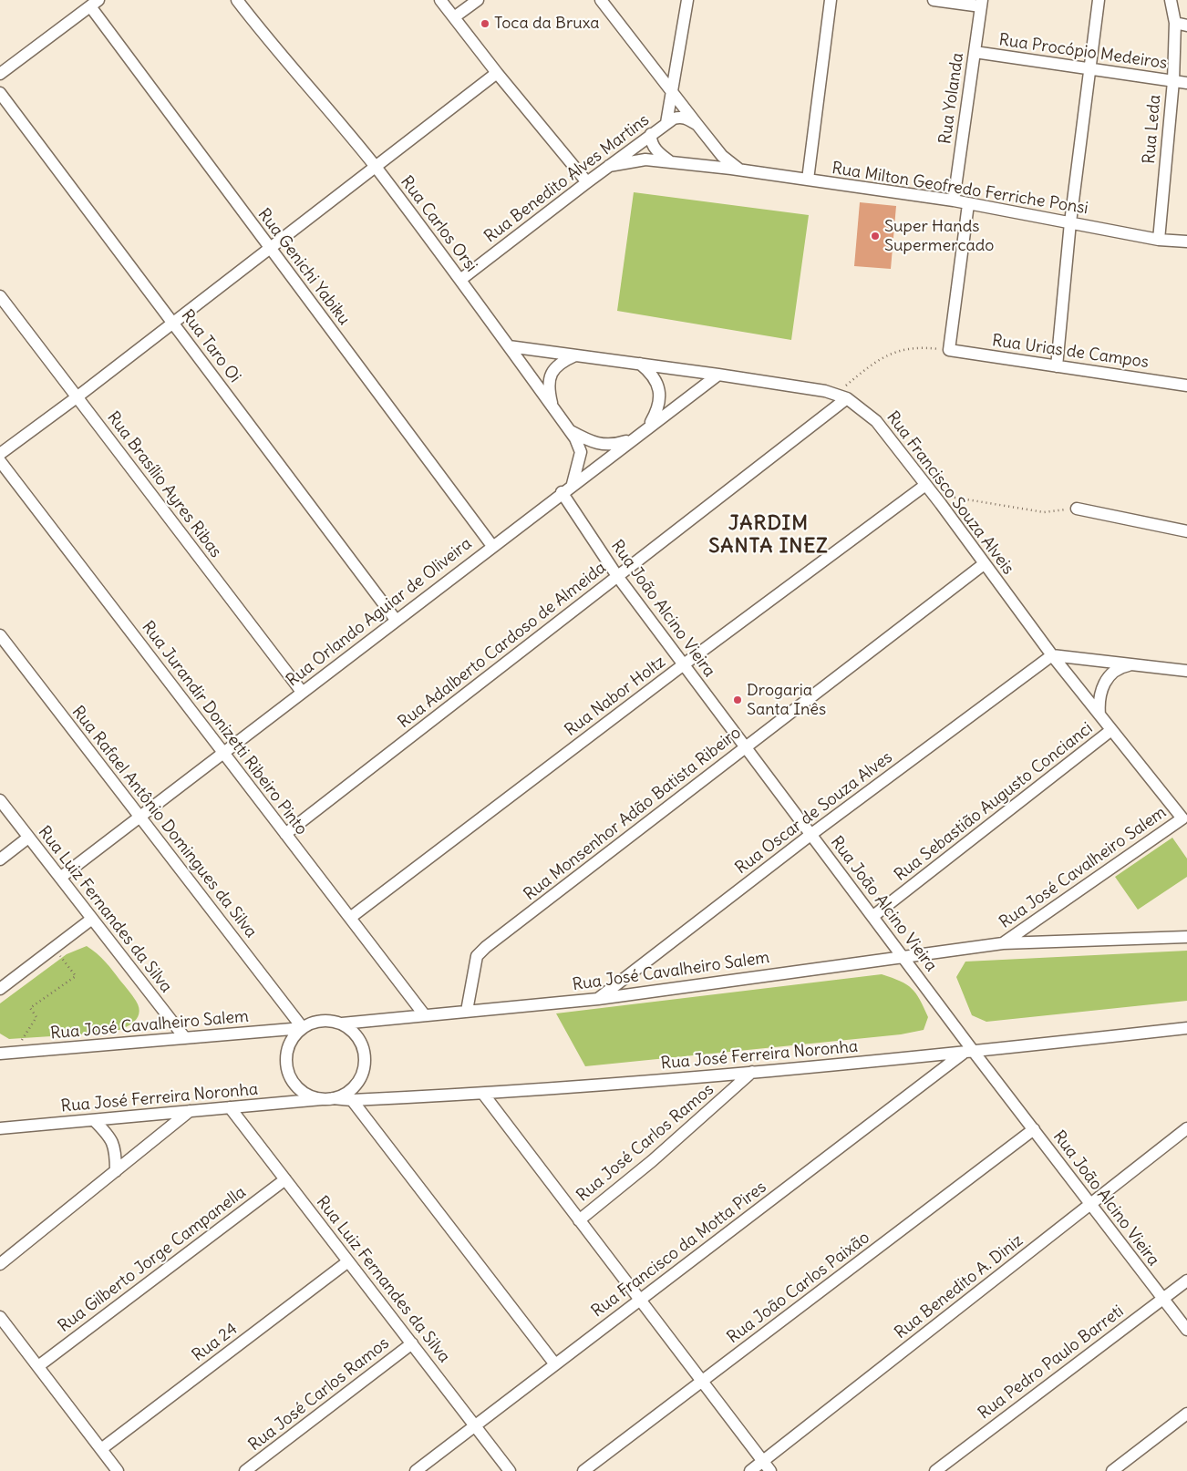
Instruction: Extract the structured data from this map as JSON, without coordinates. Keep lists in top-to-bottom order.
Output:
{
  "streets": {
    "street": [
      "Rua Procópio Medeiros",
      "Rua Yolanda",
      "Rua Leda",
      "Rua Benedito Alves Martins",
      "Rua Milton Geofredo Ferriche Ponsi",
      "Rua Carlos Orsi",
      "Rua Genichi Yabiku",
      "Rua Taro Oi",
      "Rua Urias de Campos",
      "Rua Brasílio Ayres Ribas",
      "Rua Francisco Souza Alveis",
      "Rua João Alcino Vieira",
      "Rua Orlando Aguiar de Oliveira",
      "Rua Adalberto Cardoso de Almeida",
      "Rua Nabor Holtz",
      "Rua Jurandir Donizetti Ribeiro Pinto",
      "Rua Sebastião Augusto Concianci",
      "Rua Oscar de Souza Alves",
      "Rua Monsenhor Adão Batista Ribeiro",
      "Rua Rafael Antônio Domingues da Silva",
      "Rua José Cavalheiro Salem",
      "Rua Luiz Fernandes da Silva",
      "Rua José Ferreira Noronha",
      "Rua José Carlos Ramos",
      "Rua Francisco da Motta Pires",
      "Rua Gilberto Jorge Campanella",
      "Rua Benedito A. Diniz",
      "Rua João Carlos Paixão",
      "Rua 24",
      "Rua Pedro Paulo Barreti"
    ]
  },
  "crossings": [
    ["Rua Procópio Medeiros", "Rua Yolanda"],
    ["Rua Procópio Medeiros", "Rua Leda"],
    ["Rua Yolanda", "Rua Milton Geofredo Ferriche Ponsi"],
    ["Rua Leda", "Rua Milton Geofredo Ferriche Ponsi"],
    ["Rua Benedito Alves Martins", "Rua Milton Geofredo Ferriche Ponsi"],
    ["Rua Benedito Alves Martins", "Rua Carlos Orsi"],
    ["Rua Carlos Orsi", "Rua Francisco Souza Alveis"],
    ["Rua Carlos Orsi", "Rua Orlando Aguiar de Oliveira"],
    ["Rua Genichi Yabiku", "Rua Orlando Aguiar de Oliveira"],
    ["Rua Taro Oi", "Rua Orlando Aguiar de Oliveira"],
    ["Rua Brasílio Ayres Ribas", "Rua Orlando Aguiar de Oliveira"],
    ["Rua Francisco Souza Alveis", "Rua Orlando Aguiar de Oliveira"],
    ["Rua Francisco Souza Alveis", "Rua Adalberto Cardoso de Almeida"],
    ["Rua Francisco Souza Alveis", "Rua Nabor Holtz"],
    ["Rua Francisco Souza Alveis", "Rua Sebastião Augusto Concianci"],
    ["Rua Francisco Souza Alveis", "Rua Oscar de Souza Alves"],
    ["Rua Francisco Souza Alveis", "Rua Monsenhor Adão Batista Ribeiro"],
    ["Rua Francisco Souza Alveis", "Rua José Cavalheiro Salem"],
    ["Rua João Alcino Vieira", "Rua Orlando Aguiar de Oliveira"],
    ["Rua João Alcino Vieira", "Rua Adalberto Cardoso de Almeida"],
    ["Rua João Alcino Vieira", "Rua Nabor Holtz"],
    ["Rua João Alcino Vieira", "Rua Sebastião Augusto Concianci"],
    ["Rua João Alcino Vieira", "Rua Oscar de Souza Alves"],
    ["Rua João Alcino Vieira", "Rua Monsenhor Adão Batista Ribeiro"],
    ["Rua João Alcino Vieira", "Rua José Cavalheiro Salem"],
    ["Rua João Alcino Vieira", "Rua José Ferreira Noronha"],
    ["Rua João Alcino Vieira", "Rua Francisco da Motta Pires"],
    ["Rua João Alcino Vieira", "Rua Benedito A. Diniz"],
    ["Rua João Alcino Vieira", "Rua João Carlos Paixão"],
    ["Rua João Alcino Vieira", "Rua Pedro Paulo Barreti"],
    ["Rua Orlando Aguiar de Oliveira", "Rua Jurandir Donizetti Ribeiro Pinto"],
    ["Rua Orlando Aguiar de Oliveira", "Rua Rafael Antônio Domingues da Silva"],
    ["Rua Orlando Aguiar de Oliveira", "Rua Luiz Fernandes da Silva"],
    ["Rua Adalberto Cardoso de Almeida", "Rua Jurandir Donizetti Ribeiro Pinto"],
    ["Rua Nabor Holtz", "Rua Jurandir Donizetti Ribeiro Pinto"],
    ["Rua Jurandir Donizetti Ribeiro Pinto", "Rua José Cavalheiro Salem"],
    ["Rua Oscar de Souza Alves", "Rua José Cavalheiro Salem"],
    ["Rua Monsenhor Adão Batista Ribeiro", "Rua José Cavalheiro Salem"],
    ["Rua Rafael Antônio Domingues da Silva", "Rua José Cavalheiro Salem"],
    ["Rua Rafael Antônio Domingues da Silva", "Rua José Ferreira Noronha"],
    ["Rua José Cavalheiro Salem", "Rua Luiz Fernandes da Silva"],
    ["Rua José Cavalheiro Salem", "Rua José Ferreira Noronha"],
    ["Rua Luiz Fernandes da Silva", "Rua José Ferreira Noronha"],
    ["Rua Luiz Fernandes da Silva", "Rua José Carlos Ramos"],
    ["Rua Luiz Fernandes da Silva", "Rua Francisco da Motta Pires"],
    ["Rua Luiz Fernandes da Silva", "Rua Gilberto Jorge Campanella"],
    ["Rua Luiz Fernandes da Silva", "Rua 24"],
    ["Rua José Ferreira Noronha", "Rua José Carlos Ramos"],
    ["Rua José Ferreira Noronha", "Rua Francisco da Motta Pires"]
  ],
  "districts": ["JARDIM SANTA INEZ"],
  "places": ["Toca da Bruxa", "Super Hands Supermercado", "Drogaria Santa Inês"]
}
